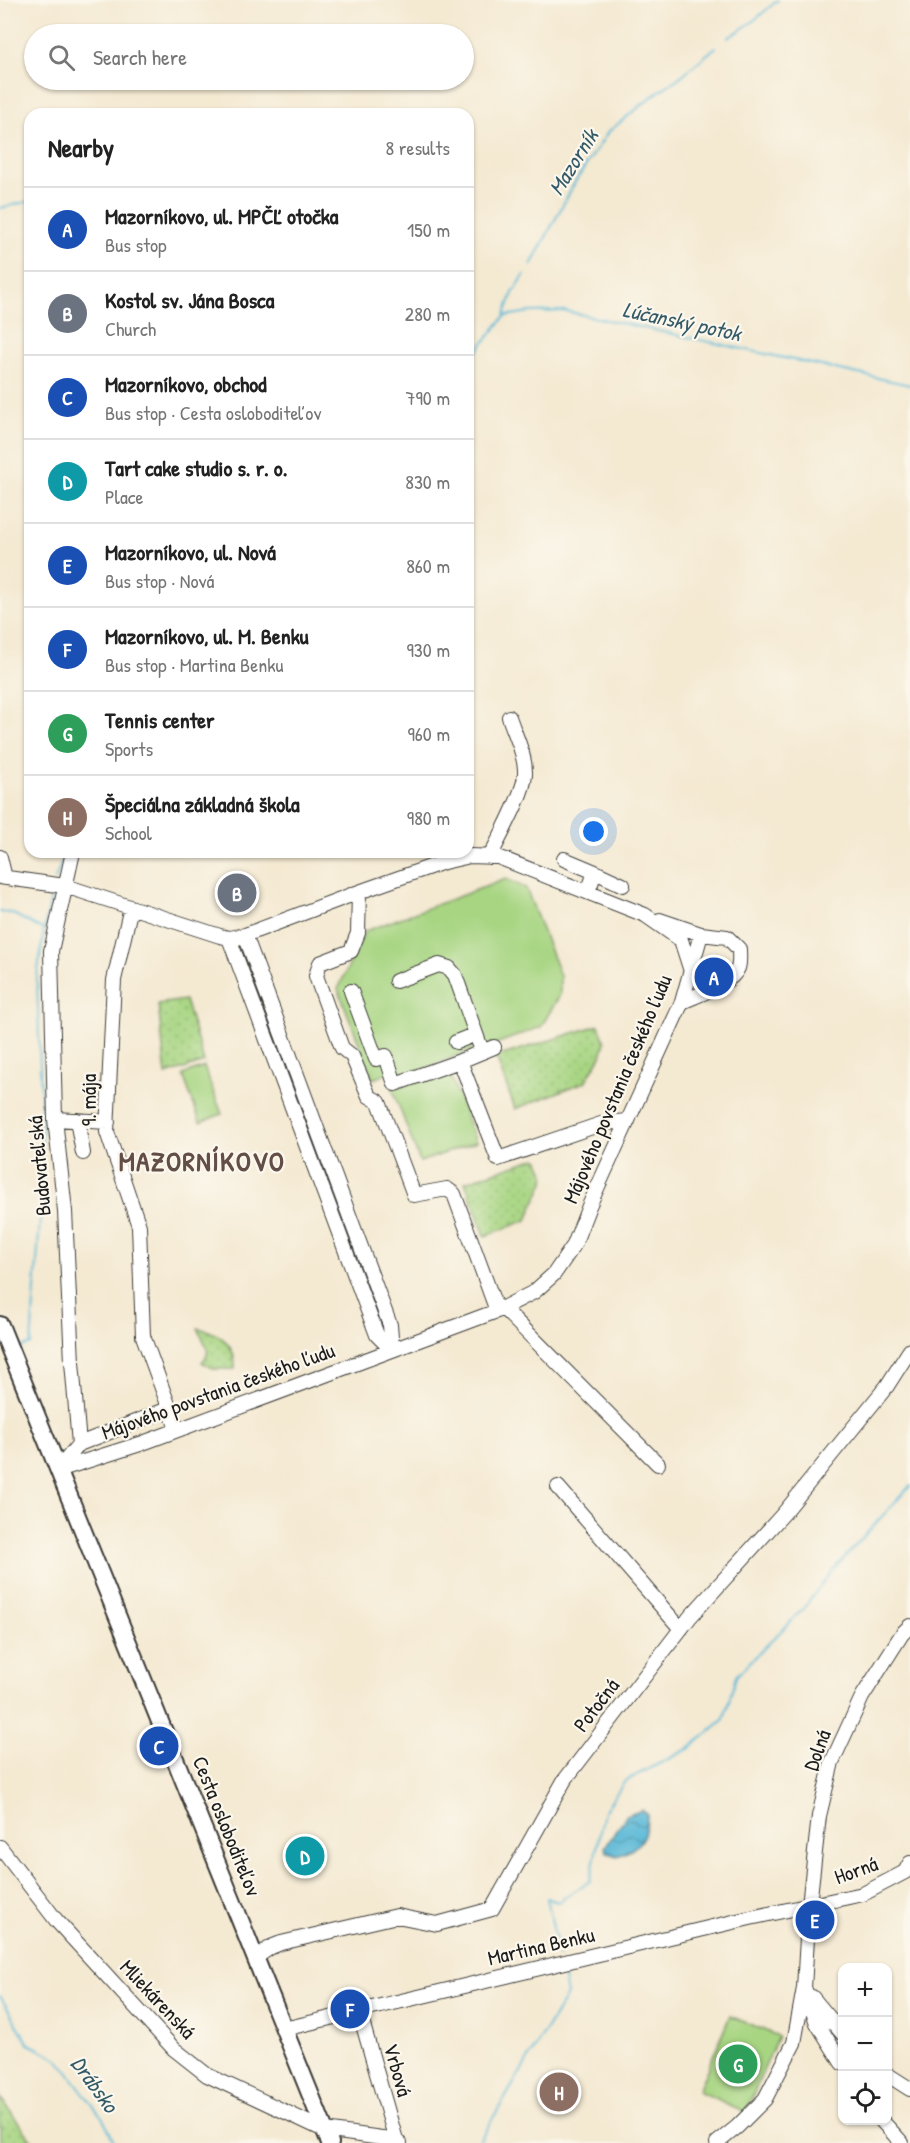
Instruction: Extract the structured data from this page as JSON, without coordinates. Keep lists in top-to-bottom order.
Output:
{
  "streets": {
    "main road": ["Cesta osloboditeľov"],
    "street": [
      "Májového povstania českého ľudu",
      "9. mája",
      "Budovateľská",
      "Potočná",
      "Dolná",
      "Horná",
      "Martina Benku",
      "Mliekárenská",
      "Vrbová"
    ]
  },
  "crossings": [
    ["Májového povstania českého ľudu", "9. mája"],
    ["Májového povstania českého ľudu", "Budovateľská"],
    ["Májového povstania českého ľudu", "Cesta osloboditeľov"],
    ["Potočná", "Cesta osloboditeľov"],
    ["Dolná", "Horná"],
    ["Dolná", "Martina Benku"],
    ["Cesta osloboditeľov", "Martina Benku"],
    ["Cesta osloboditeľov", "Mliekárenská"],
    ["Cesta osloboditeľov", "Vrbová"],
    ["Horná", "Martina Benku"],
    ["Martina Benku", "Vrbová"],
    ["Mliekárenská", "Vrbová"]
  ],
  "districts": ["MAZORNÍKOVO"],
  "water": ["Mazorník", "Lúčanský potok", "Drábsko"],
  "page": {
    "search": "Search here",
    "heading": ["Nearby", "8 results"],
    "list": [
      {
        "mark": "A",
        "name": "Mazorníkovo, ul. MPČĽ otočka",
        "note": "Bus stop",
        "value": "150 m"
      },
      {
        "mark": "B",
        "name": "Kostol sv. Jána Bosca",
        "note": "Church",
        "value": "280 m"
      },
      {
        "mark": "C",
        "name": "Mazorníkovo, obchod",
        "note": "Bus stop · Cesta osloboditeľov",
        "value": "790 m"
      },
      {
        "mark": "D",
        "name": "Tart cake studio s. r. o.",
        "note": "Place",
        "value": "830 m"
      },
      {
        "mark": "E",
        "name": "Mazorníkovo, ul. Nová",
        "note": "Bus stop · Nová",
        "value": "860 m"
      },
      {
        "mark": "F",
        "name": "Mazorníkovo, ul. M. Benku",
        "note": "Bus stop · Martina Benku",
        "value": "930 m"
      },
      {
        "mark": "G",
        "name": "Tennis center",
        "note": "Sports",
        "value": "960 m"
      },
      {
        "mark": "H",
        "name": "Špeciálna základná škola",
        "note": "School",
        "value": "980 m"
      }
    ],
    "pins": [
      "B",
      "A",
      "C",
      "D",
      "E",
      "F",
      "G",
      "H"
    ],
    "map_buttons": ["+", "−"]
  }
}
